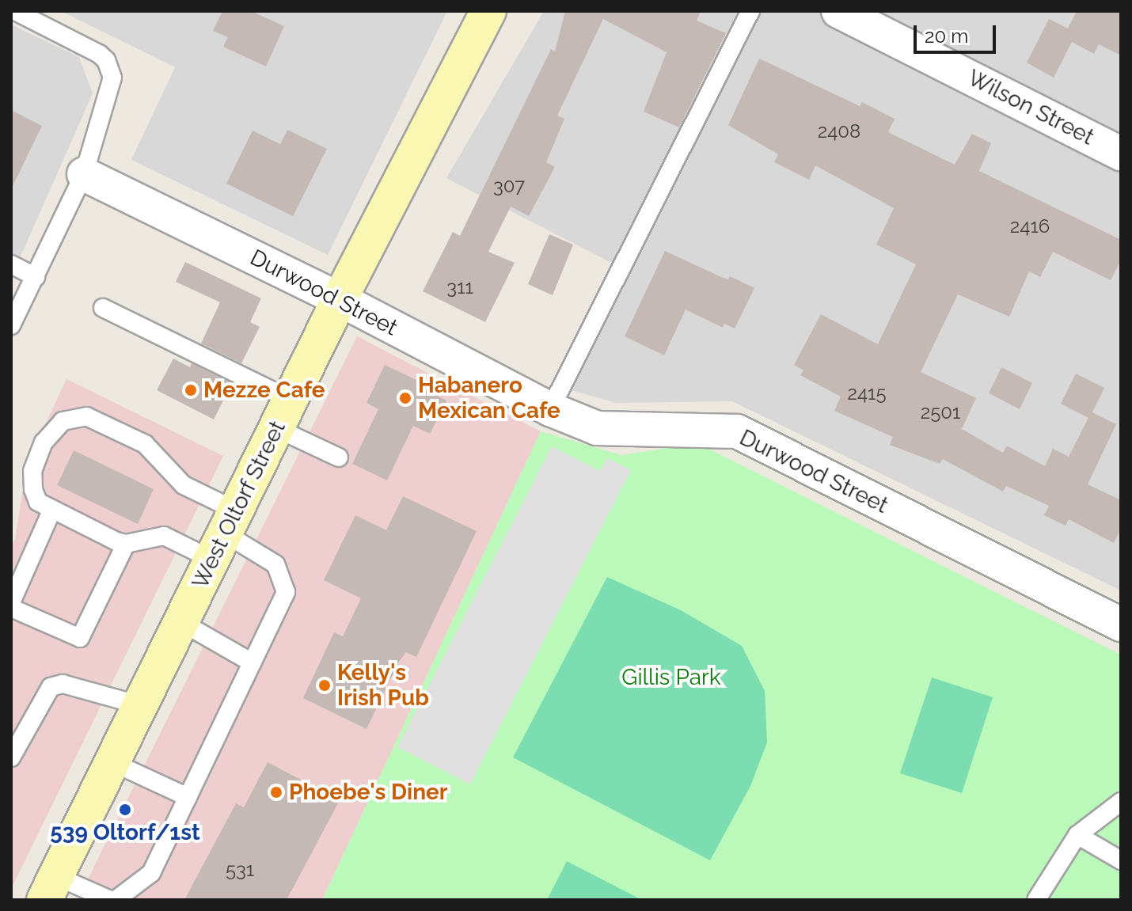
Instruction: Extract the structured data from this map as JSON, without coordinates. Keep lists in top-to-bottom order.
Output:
{
  "streets": {
    "main road": ["West Oltorf Street"],
    "street": ["Wilson Street", "Durwood Street"]
  },
  "crossings": [
    ["Durwood Street", "West Oltorf Street"]
  ],
  "parks": ["Gillis Park"],
  "places": [
    "Mezze Cafe",
    "Habanero Mexican Cafe",
    "Kelly's Irish Pub",
    "Phoebe's Diner",
    "539 Oltorf/1st"
  ],
  "house_numbers": [
    "2408",
    "307",
    "2416",
    "311",
    "2415",
    "2501",
    "531"
  ],
  "scale_bar": "20 m"
}
